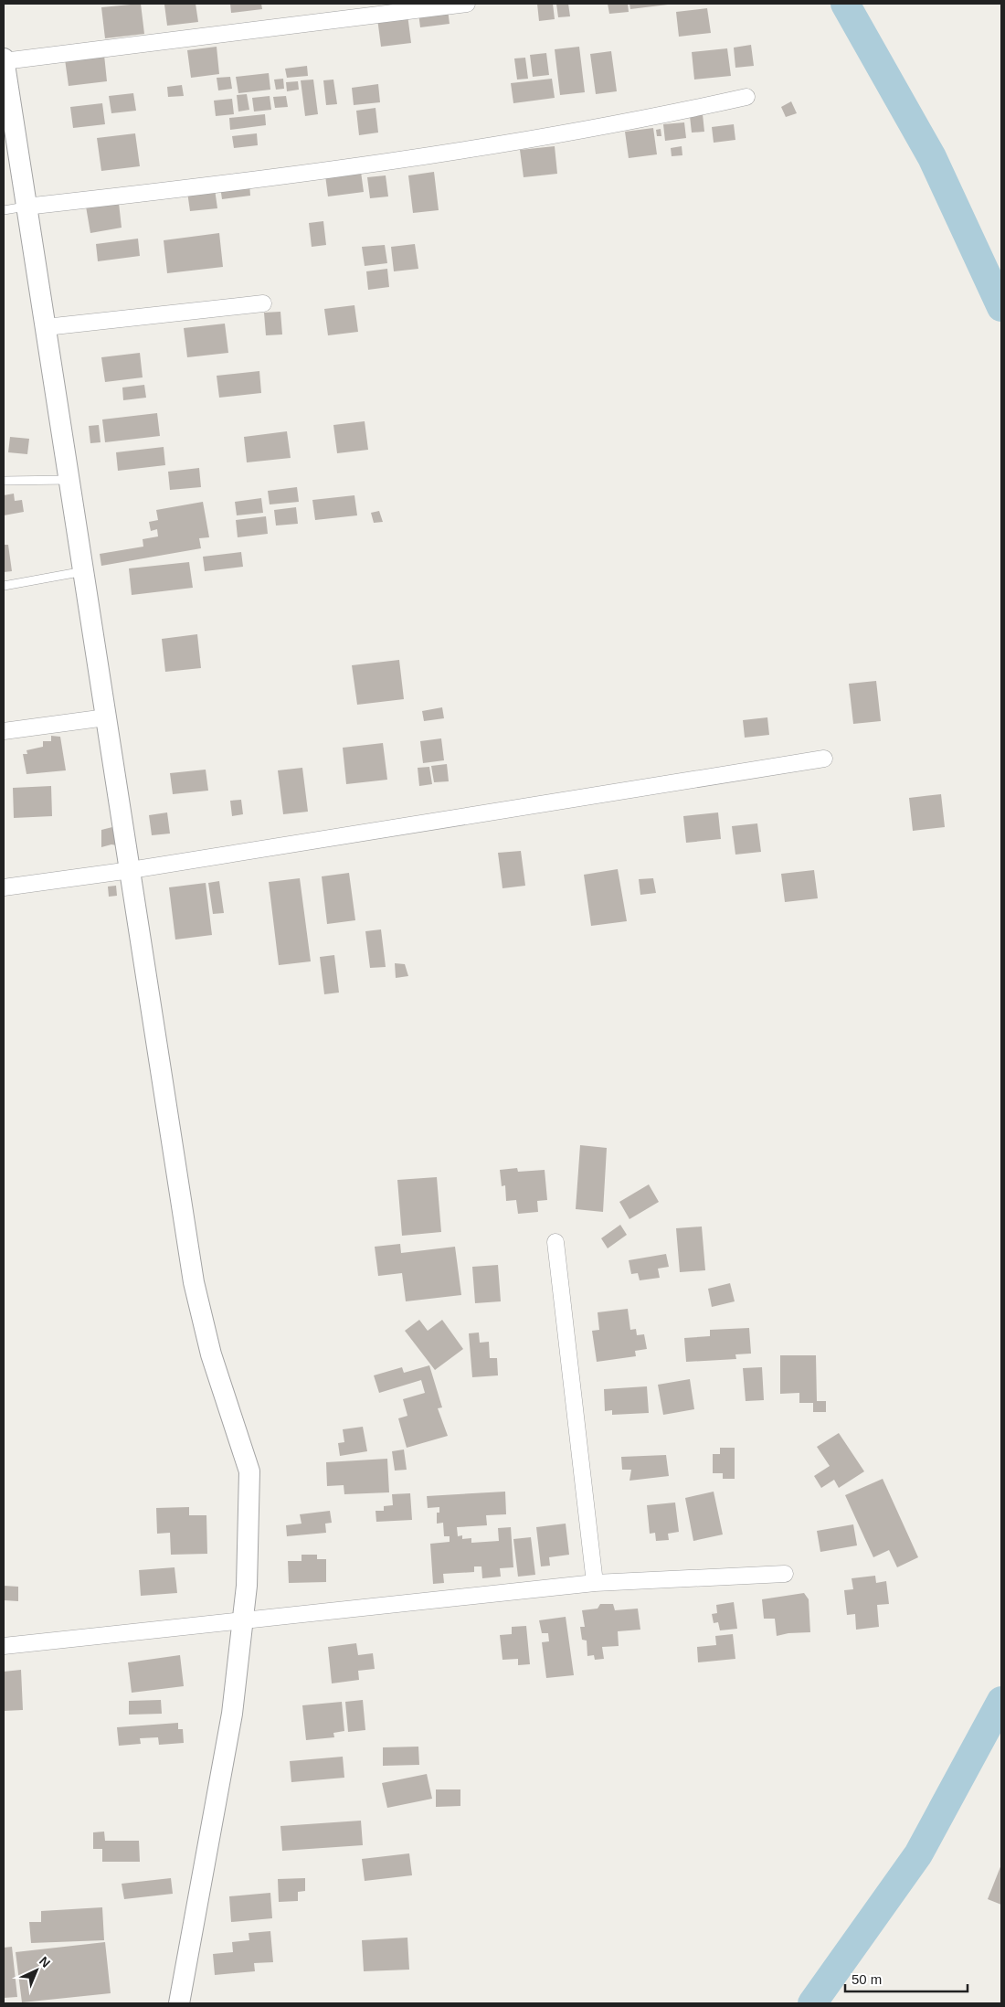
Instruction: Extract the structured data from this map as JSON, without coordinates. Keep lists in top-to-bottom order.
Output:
{
  "scale_bar": "50 m",
  "north": "top right"
}
